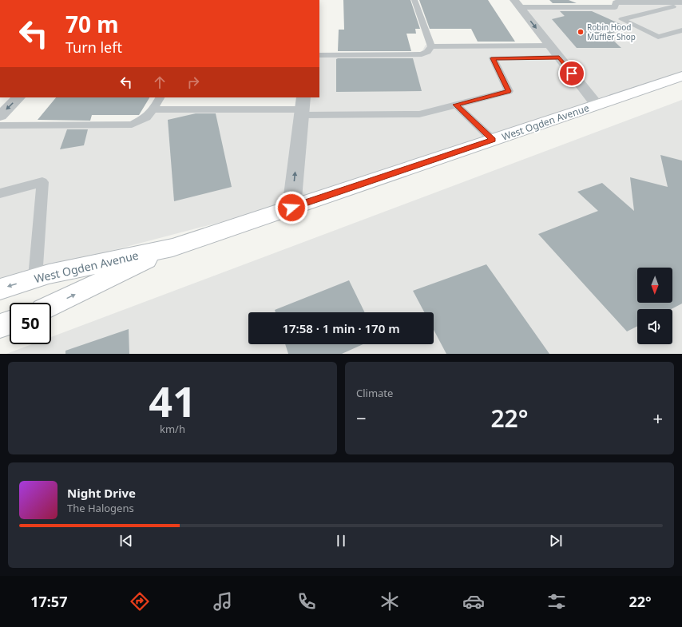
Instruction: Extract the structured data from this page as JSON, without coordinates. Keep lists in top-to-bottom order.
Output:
{
  "streets": {
    "main road": ["West Ogden Avenue"]
  },
  "places": ["Robin Hood Muffler Shop"],
  "north": "bottom",
  "page": {
    "turn": ["70 m", "Turn left"],
    "limit": "50",
    "trip": "17:58 · 1 min · 170 m",
    "tile": [
      ["41", "km/h"],
      "Climate"
    ],
    "heat": ["−", "22°", "+"],
    "song": ["Night Drive", "The Halogens"],
    "tabs": ["17:57", "22°"]
  }
}
